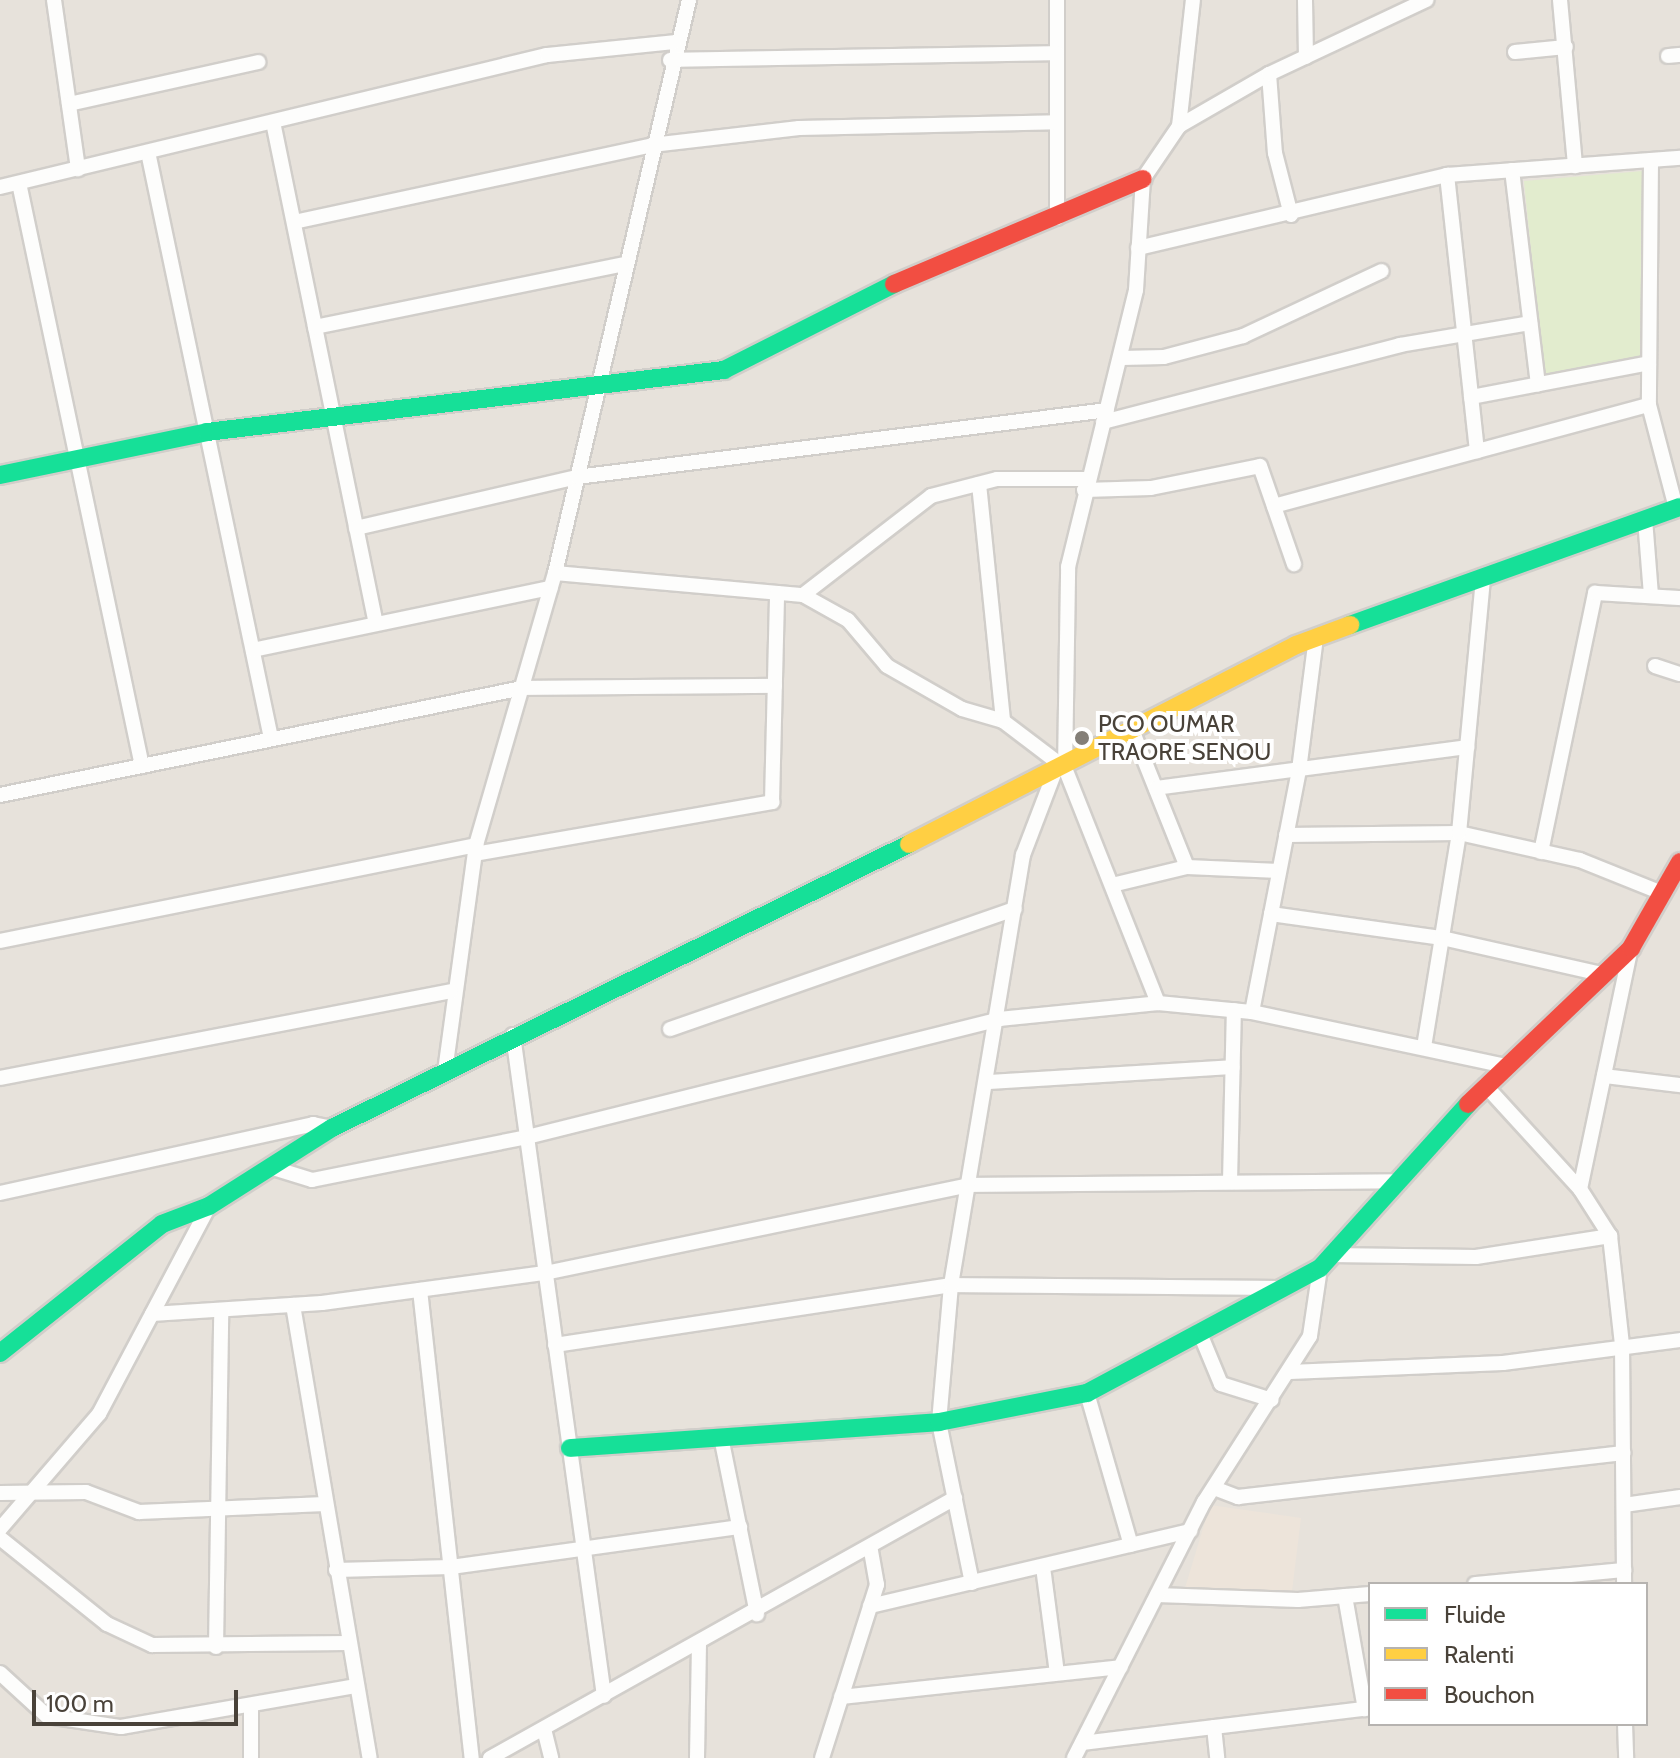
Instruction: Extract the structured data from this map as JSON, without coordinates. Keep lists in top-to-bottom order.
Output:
{
  "places": ["PCO OUMAR TRAORE SENOU"],
  "legend": ["Fluide", "Ralenti", "Bouchon"],
  "scale_bar": "100 m"
}
